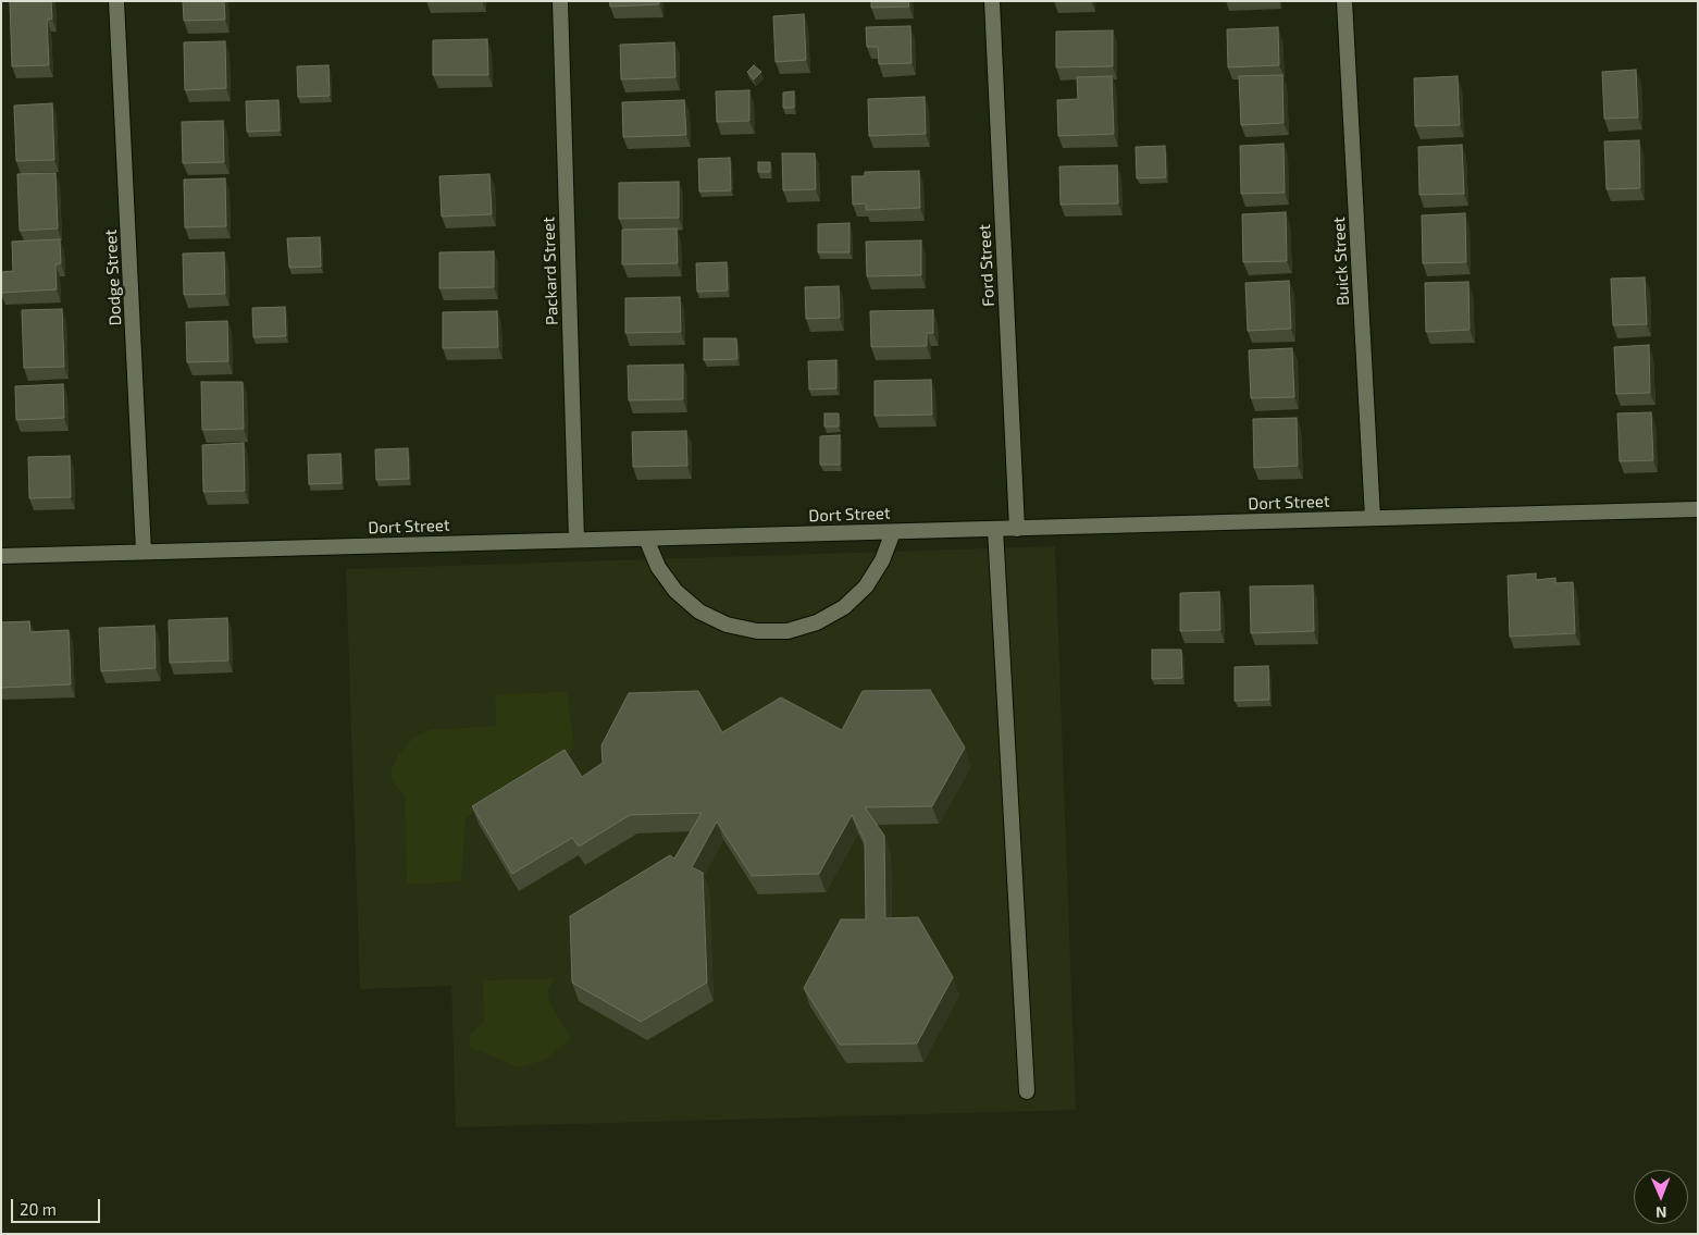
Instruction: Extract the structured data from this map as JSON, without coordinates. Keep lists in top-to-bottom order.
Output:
{
  "streets": {
    "street": [
      "Buick Street",
      "Ford Street",
      "Packard Street",
      "Dodge Street",
      "Dort Street"
    ]
  },
  "crossings": [
    ["Buick Street", "Dort Street"],
    ["Ford Street", "Dort Street"],
    ["Packard Street", "Dort Street"],
    ["Dodge Street", "Dort Street"]
  ],
  "scale_bar": "20 m",
  "north": "bottom"
}
